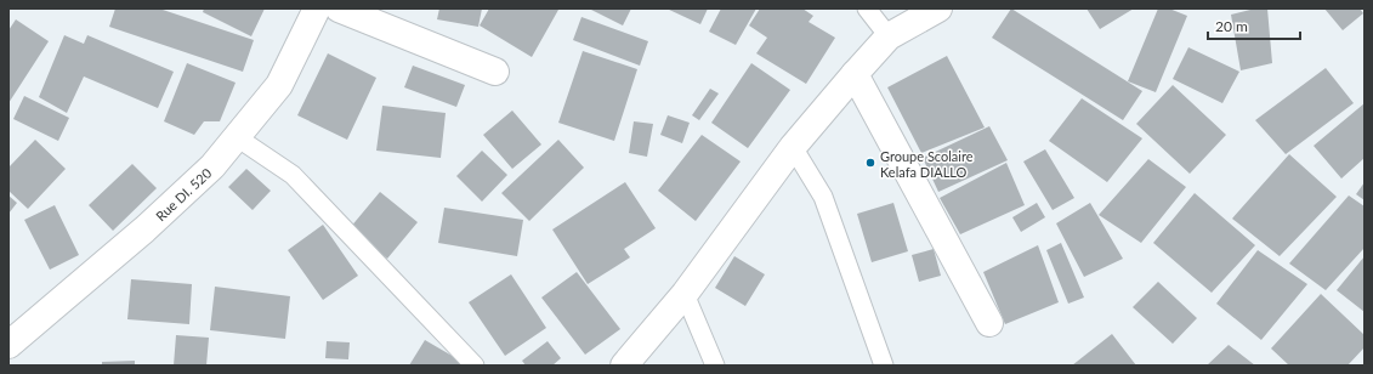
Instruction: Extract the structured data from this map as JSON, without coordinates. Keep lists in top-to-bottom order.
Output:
{
  "streets": {
    "street": ["Rue DI. 520"]
  },
  "places": ["Groupe Scolaire Kelafa DIALLO"],
  "scale_bar": "20 m"
}
